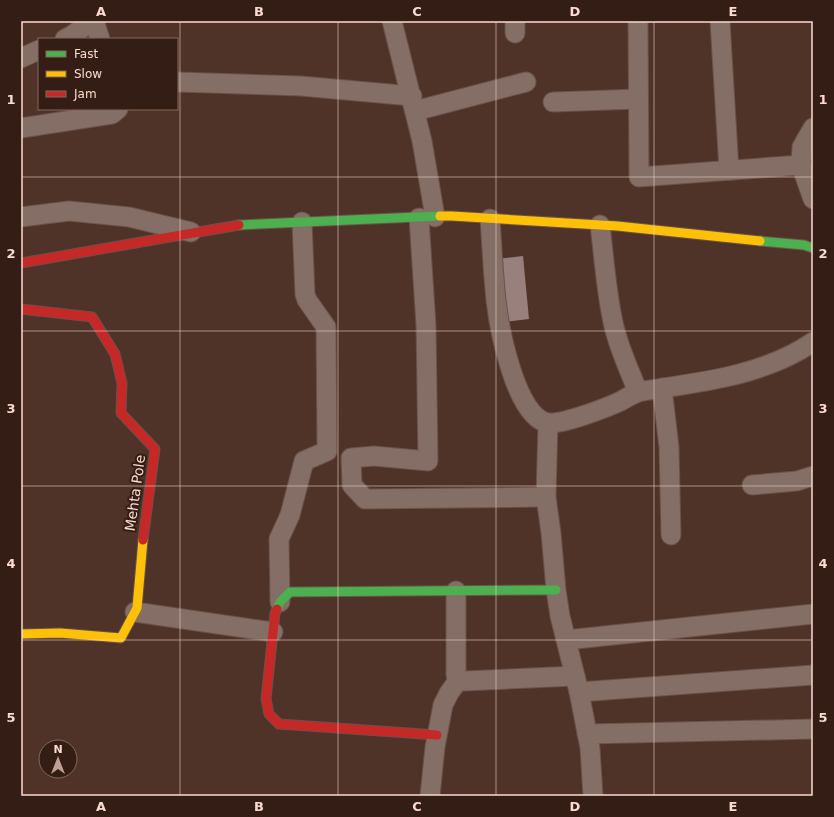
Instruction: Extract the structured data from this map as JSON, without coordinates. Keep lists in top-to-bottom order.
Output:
{
  "streets": {
    "street": ["Mehta Pole"]
  },
  "legend": ["Fast", "Slow", "Jam"],
  "north": "top",
  "grid": {
    "columns": [
      "A",
      "B",
      "C",
      "D",
      "E"
    ],
    "rows": [
      "1",
      "2",
      "3",
      "4",
      "5"
    ]
  }
}
